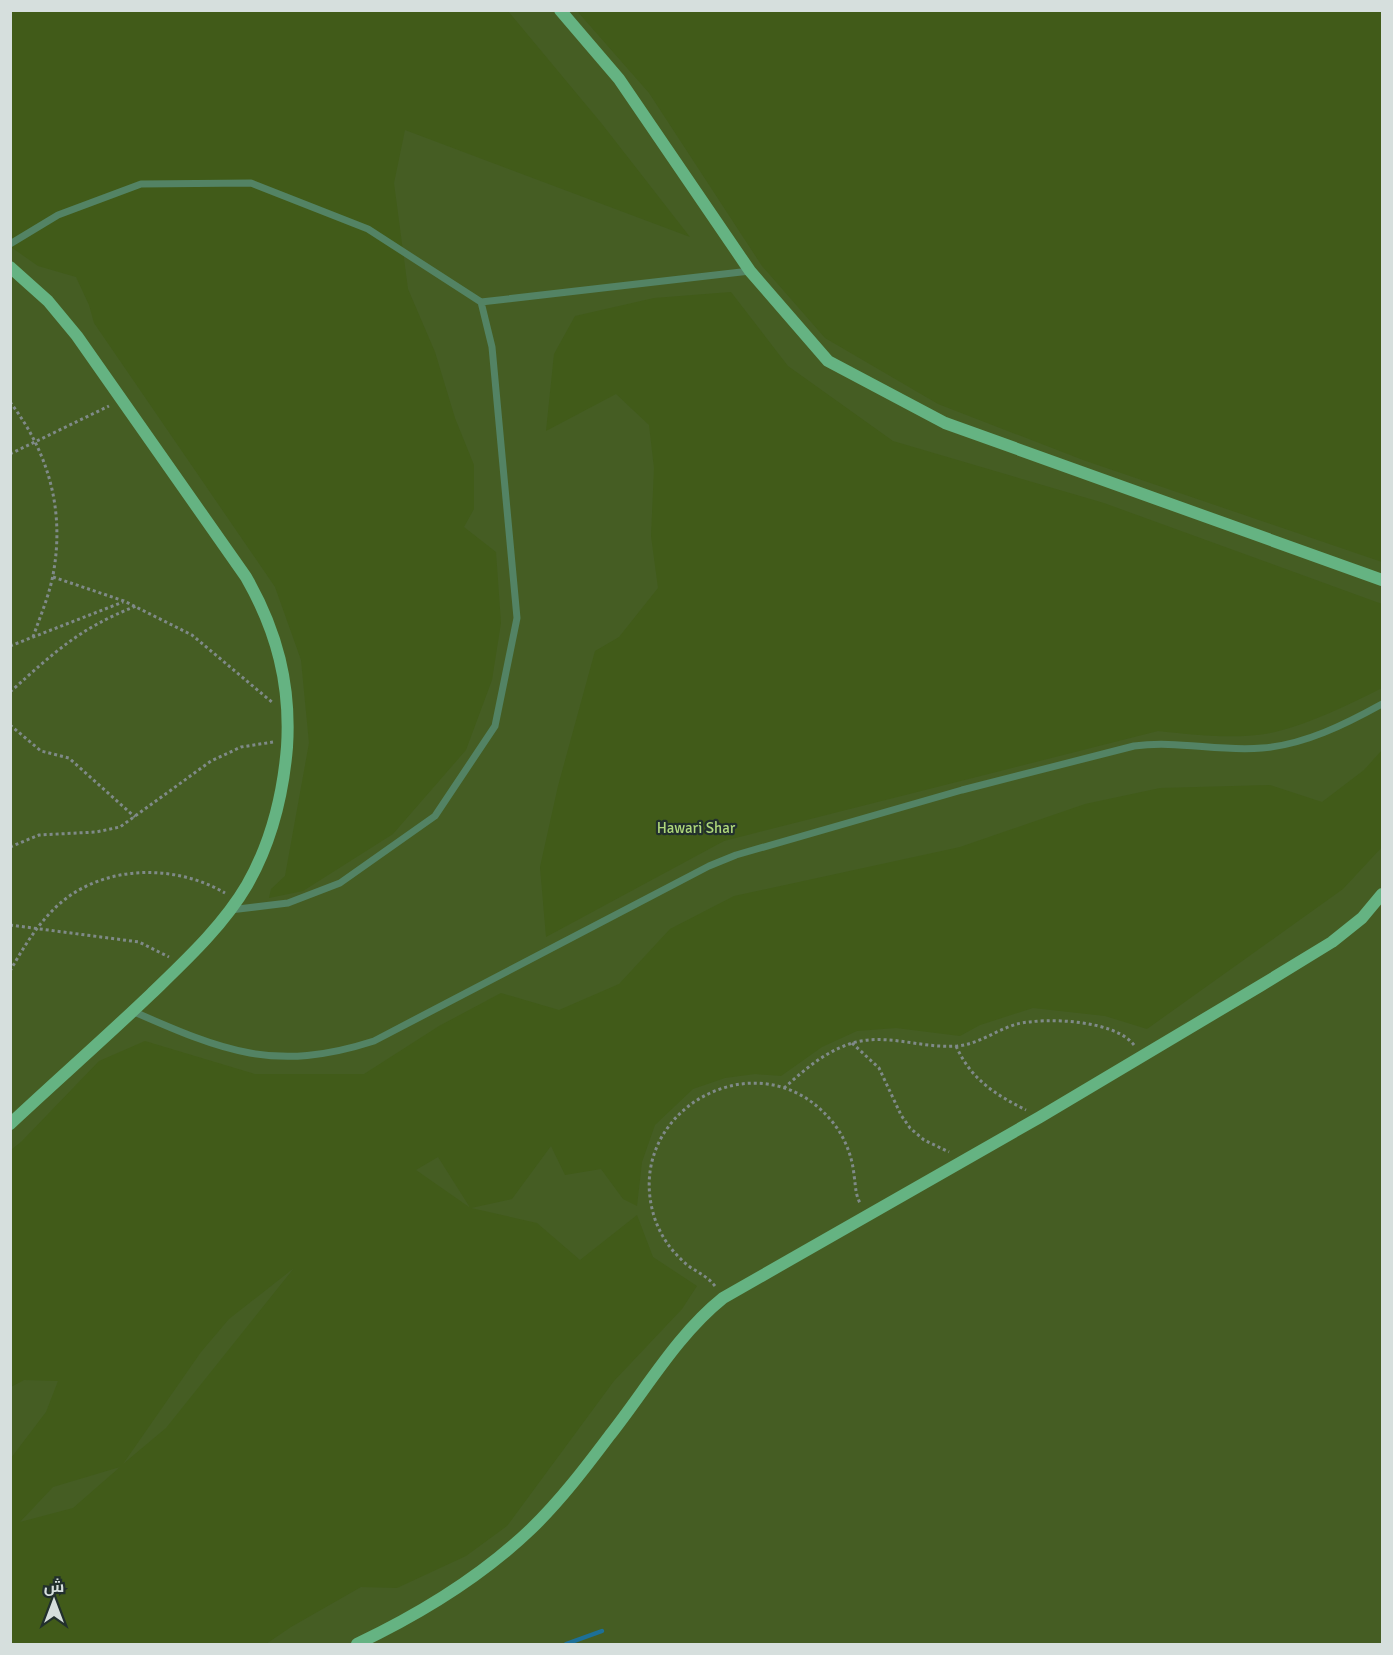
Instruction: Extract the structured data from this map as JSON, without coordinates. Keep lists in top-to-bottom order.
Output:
{
  "parks": ["Hawari Shar"],
  "north": "top"
}
